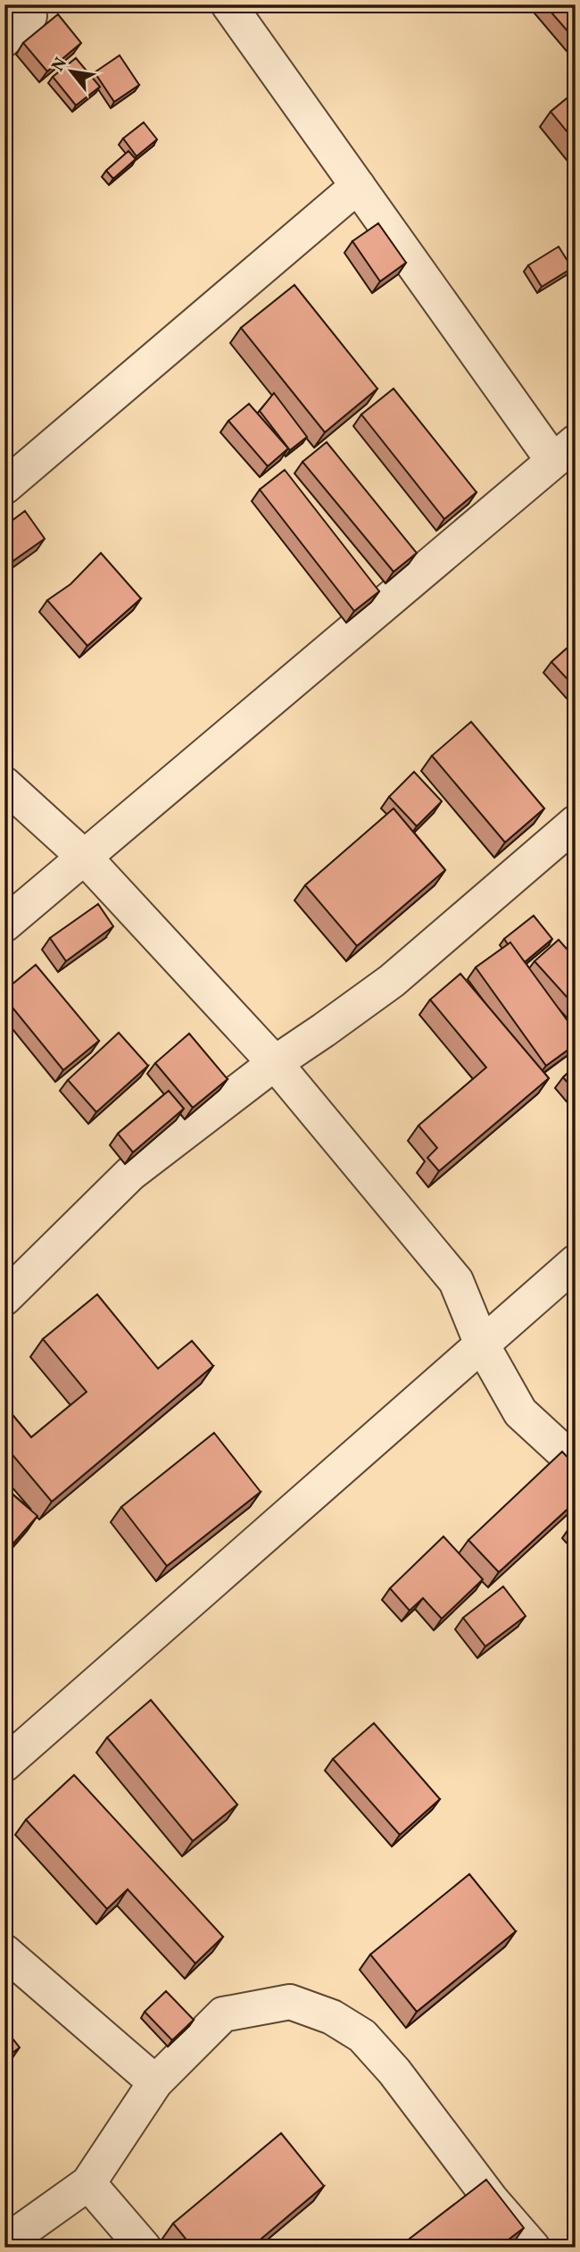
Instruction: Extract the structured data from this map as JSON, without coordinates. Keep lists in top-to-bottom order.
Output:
{
  "north": "top left"
}
